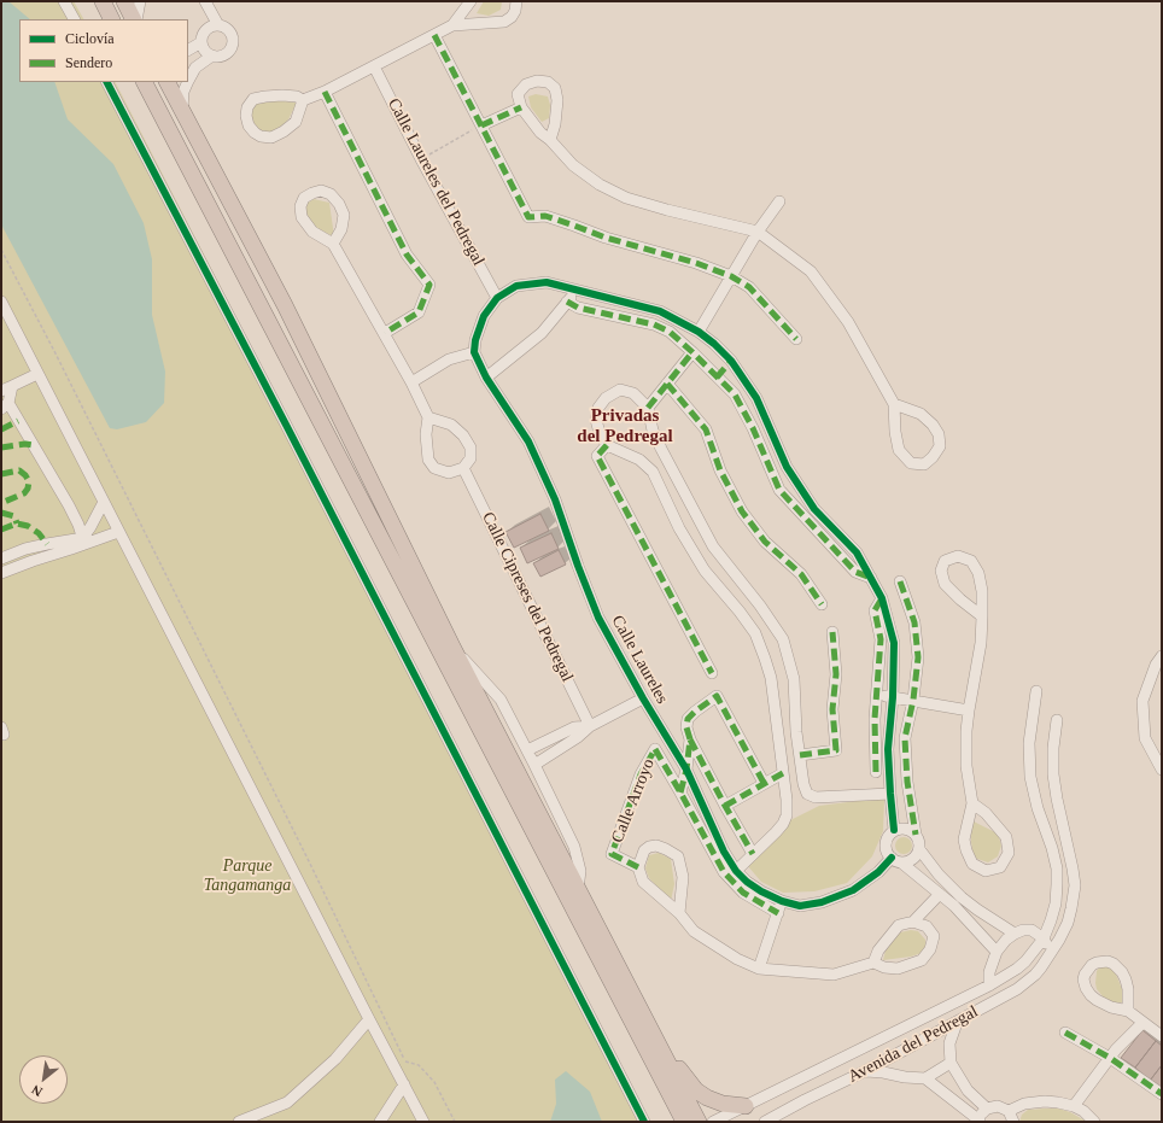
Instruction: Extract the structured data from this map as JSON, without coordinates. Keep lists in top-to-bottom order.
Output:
{
  "streets": {
    "street": [
      "Calle Laureles del Pedregal",
      "Calle Cipreses del Pedregal",
      "Calle Laureles",
      "Calle Arroyo",
      "Avenida del Pedregal"
    ]
  },
  "districts": ["Privadas del Pedregal"],
  "parks": ["Parque Tangamanga"],
  "legend": ["Ciclovía", "Sendero"],
  "north": "bottom left"
}
